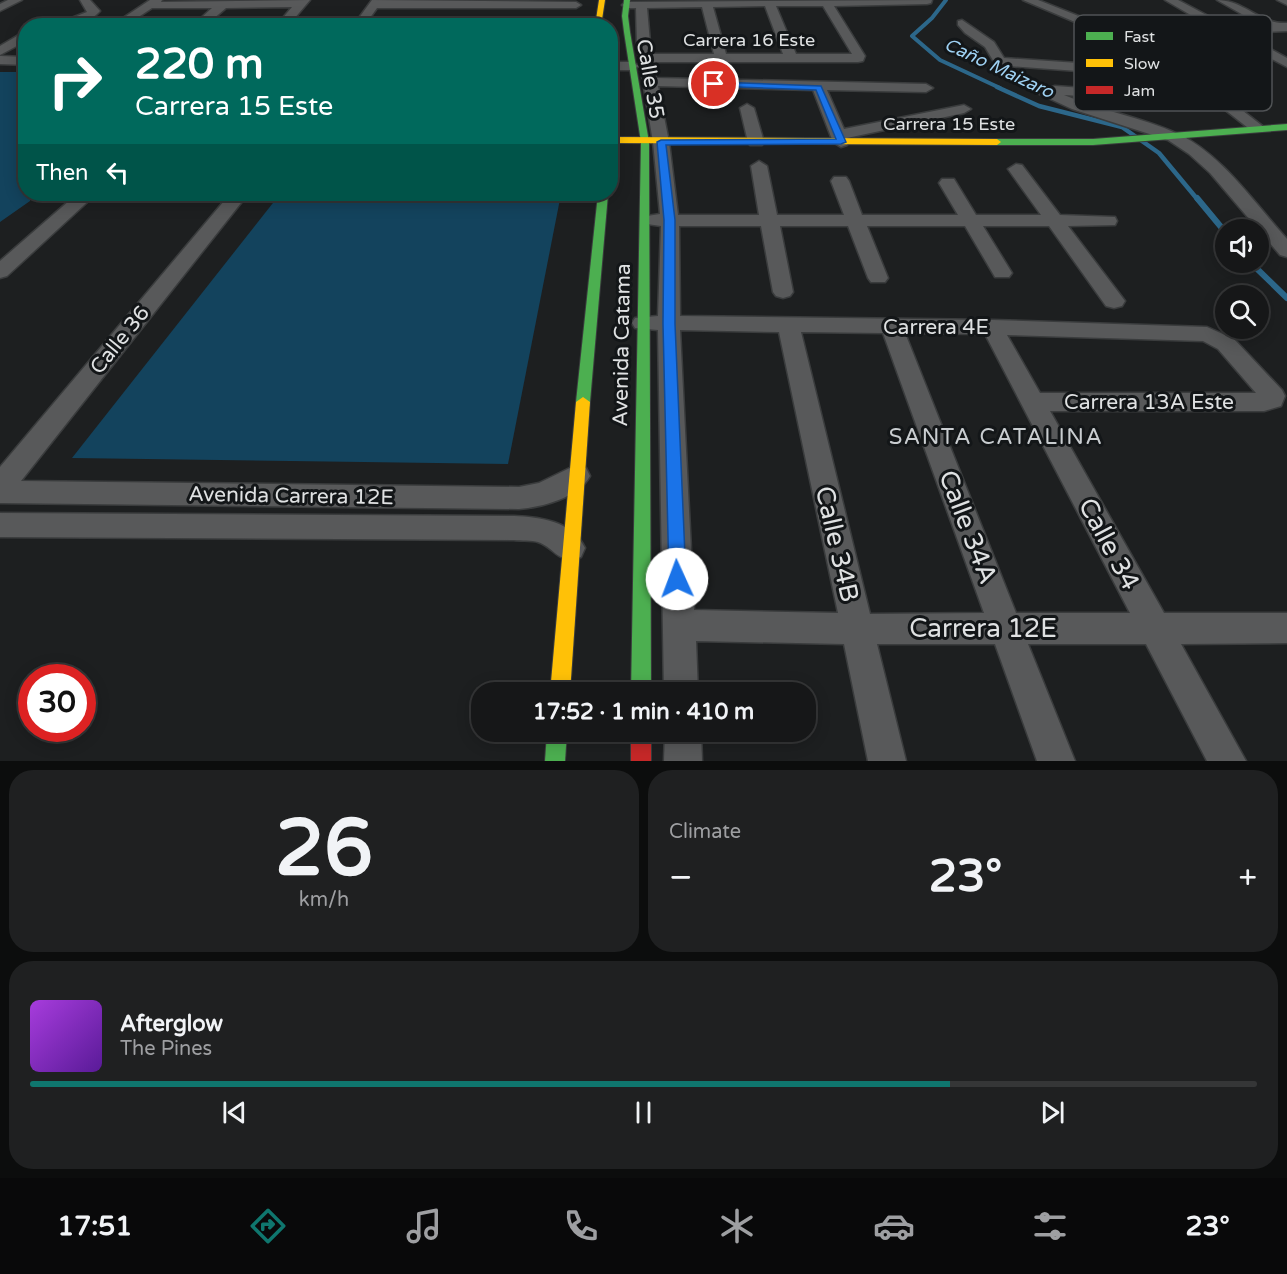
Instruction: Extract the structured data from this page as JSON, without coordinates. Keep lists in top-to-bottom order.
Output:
{
  "streets": {
    "main road": ["Carrera 15 Este", "Avenida Catama"],
    "street": [
      "Carrera 16 Este",
      "Calle 35",
      "Carrera 4E",
      "Calle 36",
      "Carrera 13A Este",
      "Avenida Carrera 12E",
      "Calle 34A",
      "Calle 34B",
      "Calle 34",
      "Carrera 12E"
    ]
  },
  "crossings": [
    ["Carrera 16 Este", "Calle 35"],
    ["Carrera 16 Este", "Avenida Catama"],
    ["Calle 35", "Carrera 15 Este"],
    ["Calle 35", "Carrera 4E"],
    ["Calle 35", "Avenida Catama"],
    ["Calle 35", "Carrera 12E"],
    ["Carrera 15 Este", "Avenida Catama"],
    ["Carrera 4E", "Avenida Catama"],
    ["Carrera 4E", "Carrera 13A Este"],
    ["Carrera 4E", "Calle 34A"],
    ["Carrera 4E", "Calle 34B"],
    ["Carrera 4E", "Calle 34"],
    ["Avenida Catama", "Avenida Carrera 12E"],
    ["Carrera 13A Este", "Calle 34"],
    ["Calle 34A", "Carrera 12E"],
    ["Calle 34B", "Carrera 12E"],
    ["Calle 34", "Carrera 12E"]
  ],
  "districts": ["SANTA CATALINA"],
  "water": ["Caño Maizaro"],
  "legend": ["Fast", "Slow", "Jam"],
  "page": {
    "turn": ["220 m", "Carrera 15 Este"],
    "then": "Then",
    "limit": "30",
    "trip": "17:52 · 1 min · 410 m",
    "tile": [
      ["26", "km/h"],
      "Climate"
    ],
    "heat": ["−", "23°", "+"],
    "song": ["Afterglow", "The Pines"],
    "tabs": ["17:51", "23°"]
  }
}
